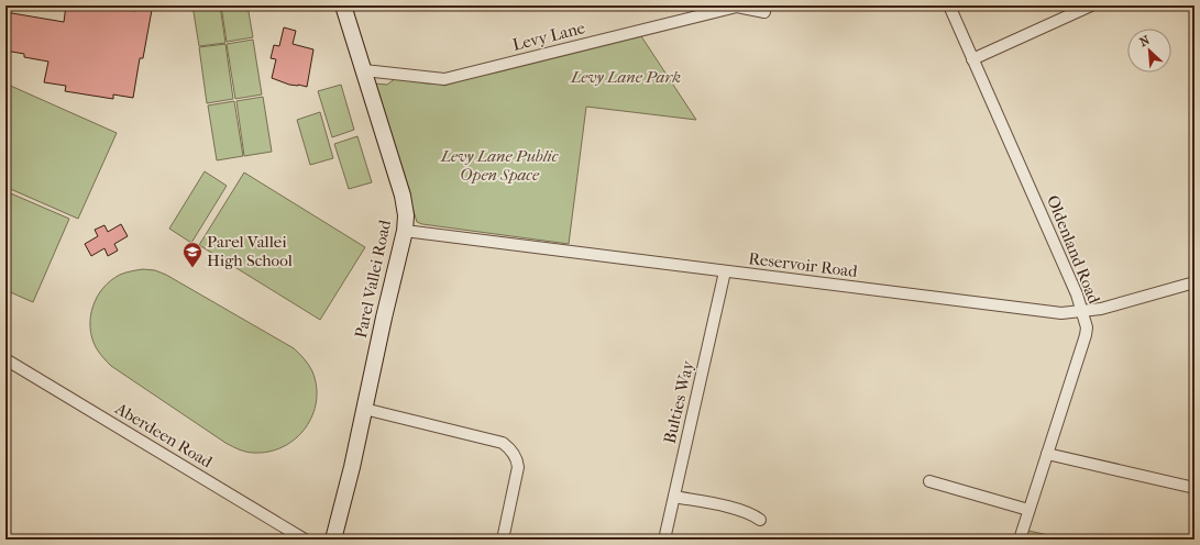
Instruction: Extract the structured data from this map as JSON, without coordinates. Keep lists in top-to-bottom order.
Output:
{
  "streets": {
    "street": [
      "Levy Lane",
      "Oldenland Road",
      "Reservoir Road",
      "Parel Vallei Road",
      "Bulties Way",
      "Aberdeen Road"
    ]
  },
  "crossings": [
    ["Levy Lane", "Parel Vallei Road"],
    ["Oldenland Road", "Reservoir Road"],
    ["Reservoir Road", "Parel Vallei Road"],
    ["Reservoir Road", "Bulties Way"]
  ],
  "parks": ["Levy Lane Park", "Levy Lane Public Open Space"],
  "places": {
    "school or university": ["Parel Vallei High School"]
  },
  "north": "top left"
}
